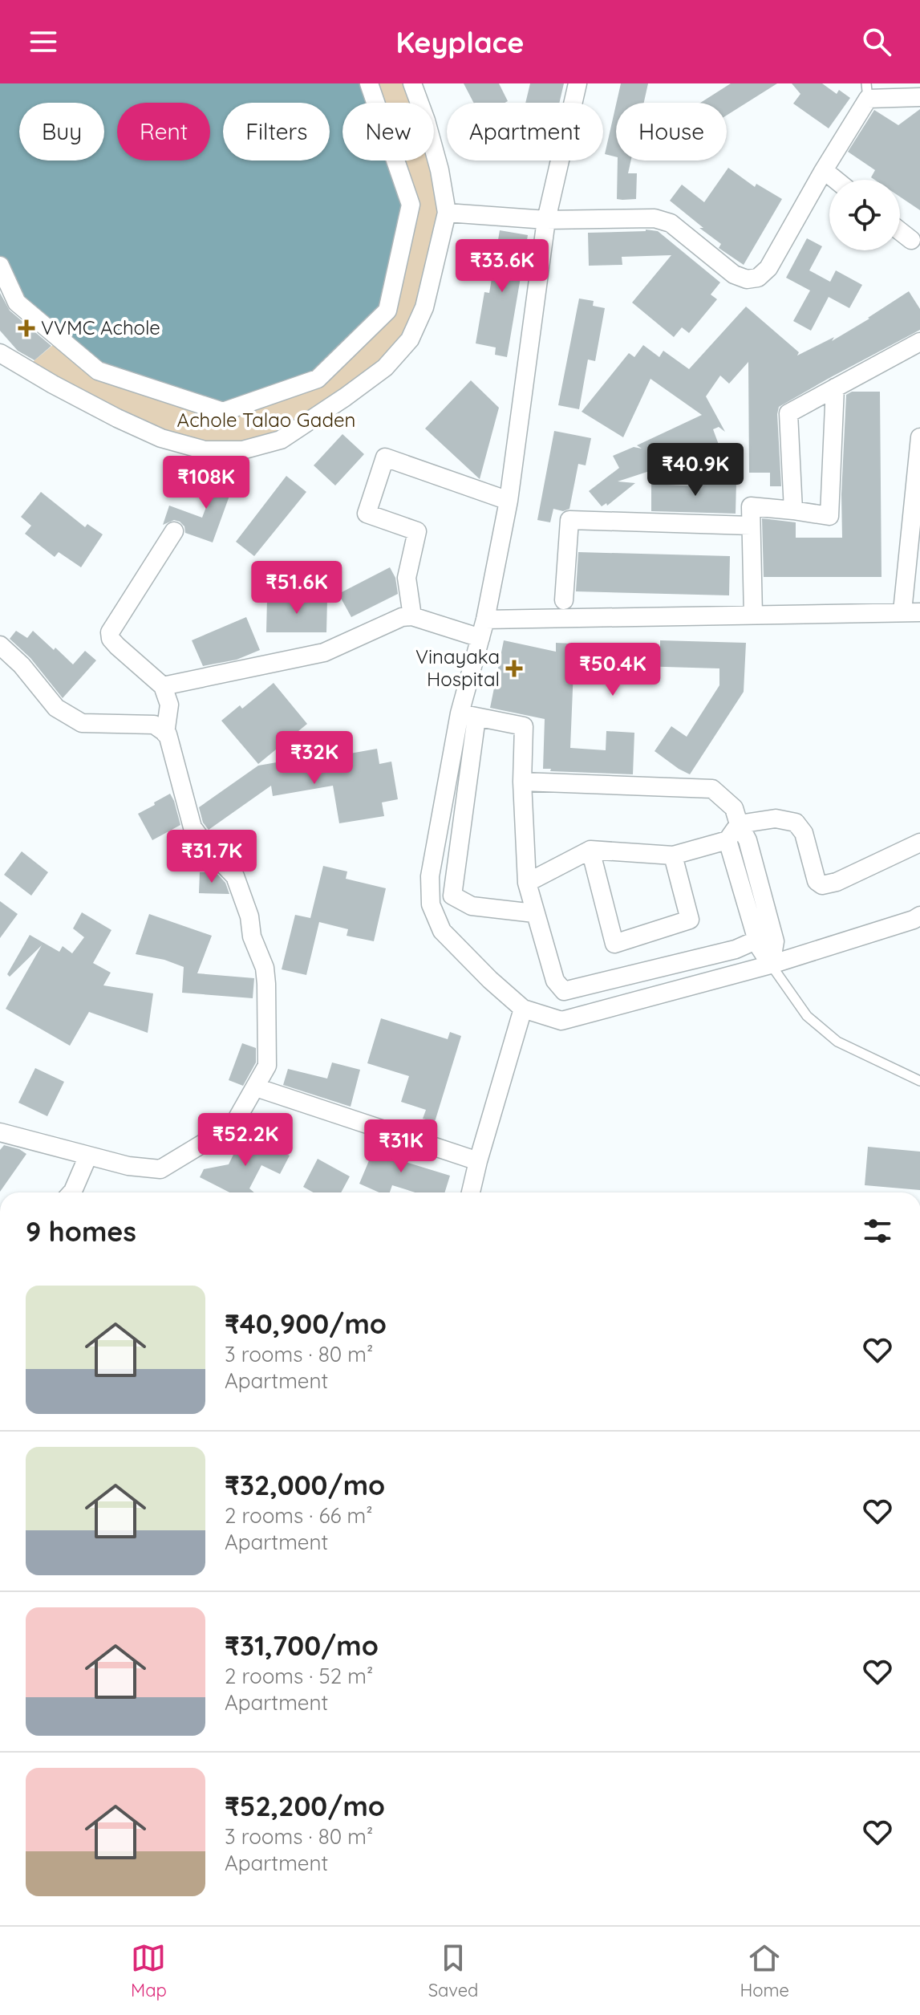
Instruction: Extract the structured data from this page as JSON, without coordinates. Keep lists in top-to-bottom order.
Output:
{
  "parks": ["Achole Talao Gaden"],
  "places": {
    "health": ["VVMC Achole", "Vinayaka Hospital"]
  },
  "page": {
    "header": "Keyplace",
    "chip": [
      "Buy",
      "Rent",
      "Filters",
      "New",
      "Apartment",
      "House"
    ],
    "price": [
      "₹33.6K",
      "₹40.9K",
      "₹108K",
      "₹51.6K",
      "₹50.4K",
      "₹32K",
      "₹31.7K",
      "₹52.2K",
      "₹31K"
    ],
    "heading": "9 homes",
    "list": [
      {
        "name": "₹40,900/mo",
        "note": "3 rooms · 80 m² · Apartment"
      },
      {
        "name": "₹32,000/mo",
        "note": "2 rooms · 66 m² · Apartment"
      },
      {
        "name": "₹31,700/mo",
        "note": "2 rooms · 52 m² · Apartment"
      },
      {
        "name": "₹52,200/mo",
        "note": "3 rooms · 80 m² · Apartment"
      }
    ],
    "tabs": ["Map", "Saved", "Home"]
  }
}
